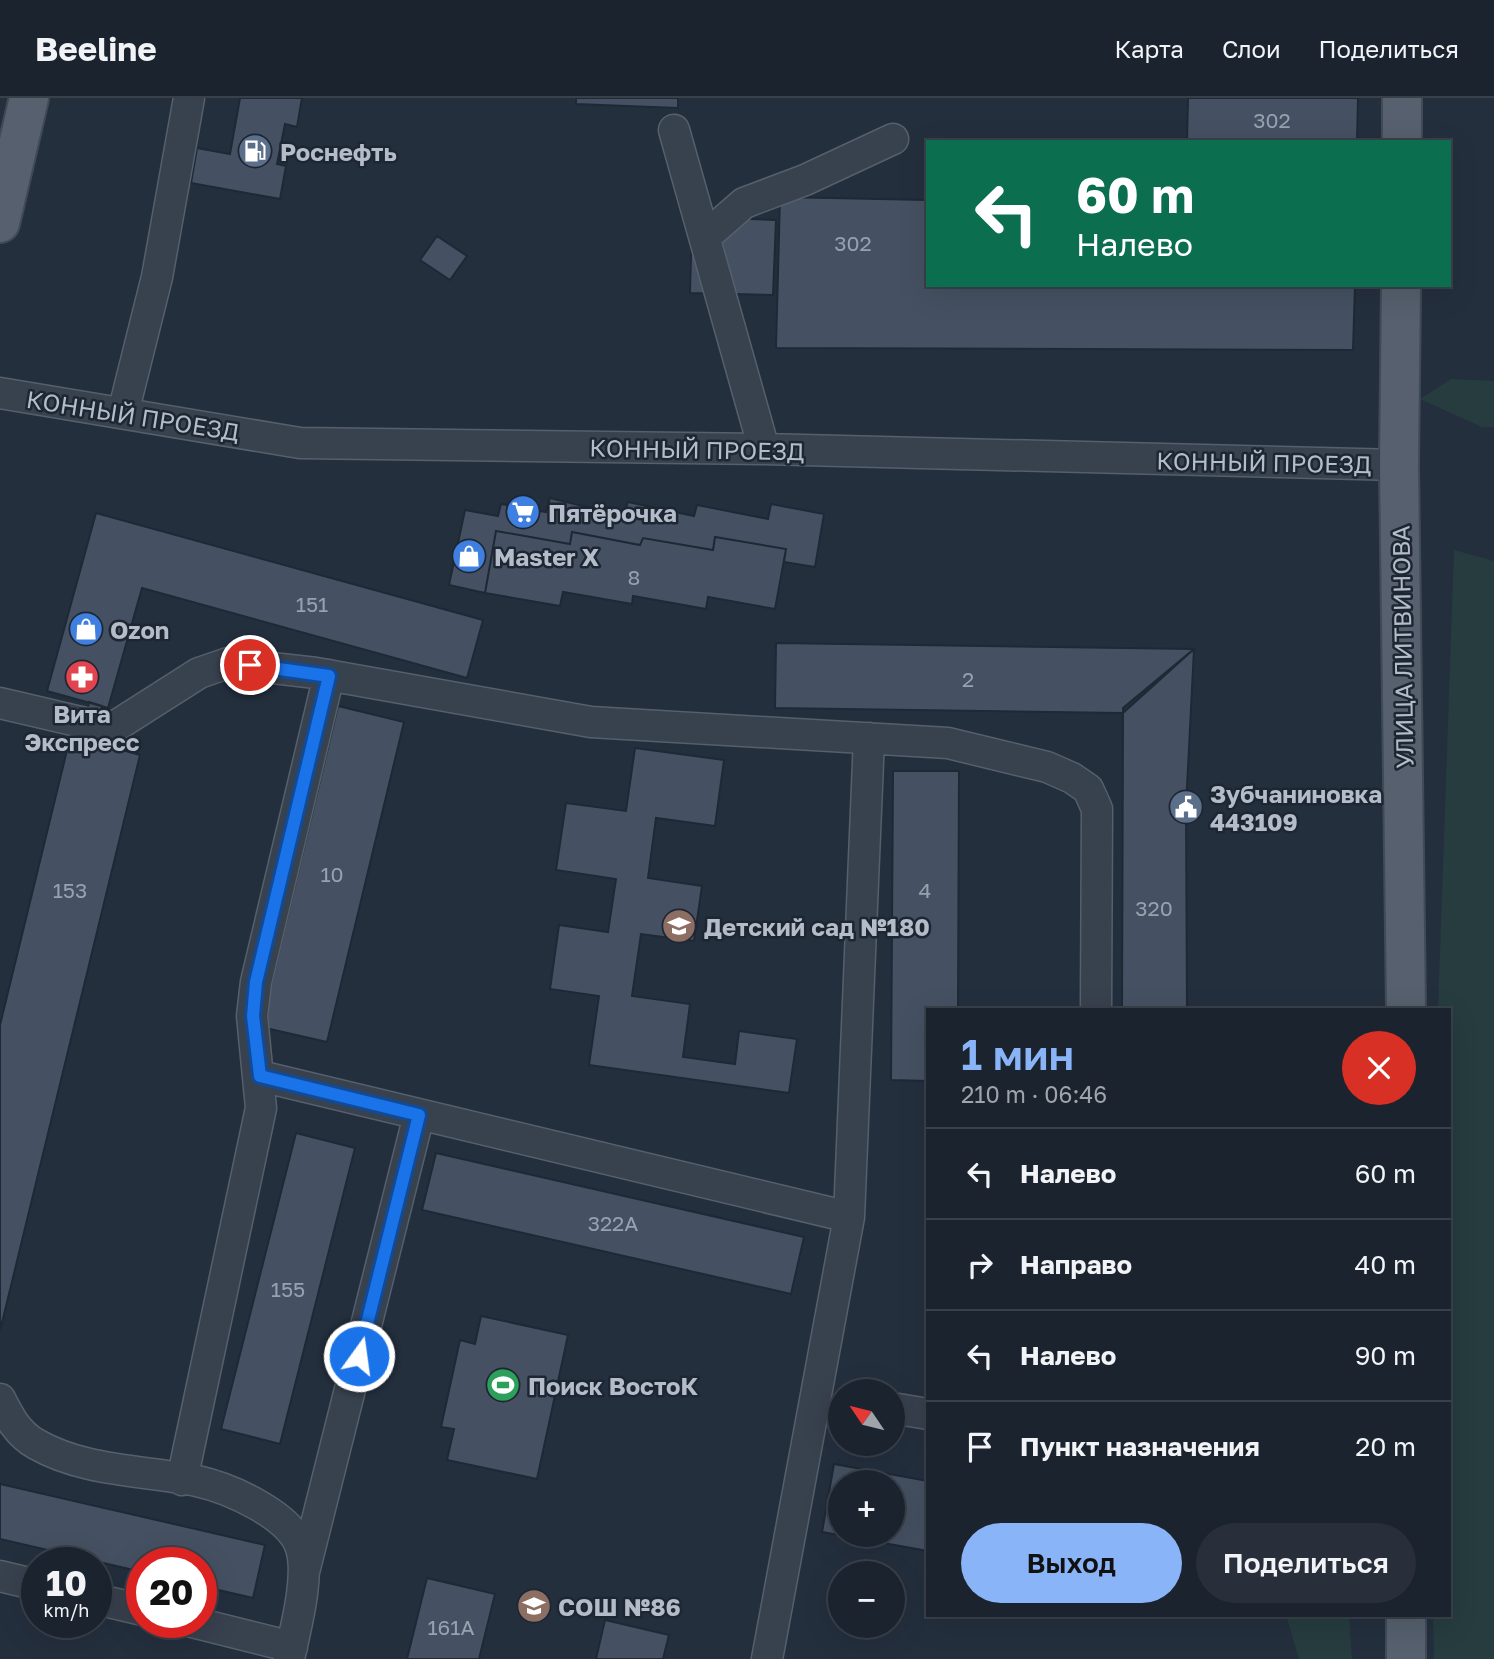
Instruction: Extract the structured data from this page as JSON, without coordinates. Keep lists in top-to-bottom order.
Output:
{
  "streets": {
    "main road": ["УЛИЦА ЛИТВИНОВА"],
    "street": ["КОННЫЙ ПРОЕЗД"]
  },
  "crossings": [
    ["КОННЫЙ ПРОЕЗД", "УЛИЦА ЛИТВИНОВА"]
  ],
  "places": {
    "fuel station": ["Роснефть"],
    "supermarket": ["Пятёрочка"],
    "shop": ["Master X", "Ozon"],
    "pharmacy": ["Вита Экспресс"],
    "public building": ["Зубчаниновка 443109"],
    "school or university": ["Детский сад №180", "СОШ №86"],
    "sports": ["Поиск ВостоК"]
  },
  "house_numbers": [
    "302",
    "302",
    "8",
    "151",
    "2",
    "10",
    "153",
    "4",
    "320",
    "322А",
    "155",
    "161А"
  ],
  "north": "top left",
  "page": {
    "header": "Beeline",
    "nav": ["Карта", "Слои", "Поделиться"],
    "turn": ["60 m", "Налево"],
    "heading": ["1 мин", "210 m · 06:46"],
    "list": [
      {
        "name": "Налево",
        "value": "60 m"
      },
      {
        "name": "Направо",
        "value": "40 m"
      },
      {
        "name": "Налево",
        "value": "90 m"
      },
      {
        "name": "Пункт назначения",
        "value": "20 m"
      }
    ],
    "map_buttons": ["+", "−"],
    "buttons": ["Выход", "Поделиться"],
    "speed": "10 km/h",
    "limit": "20"
  }
}
